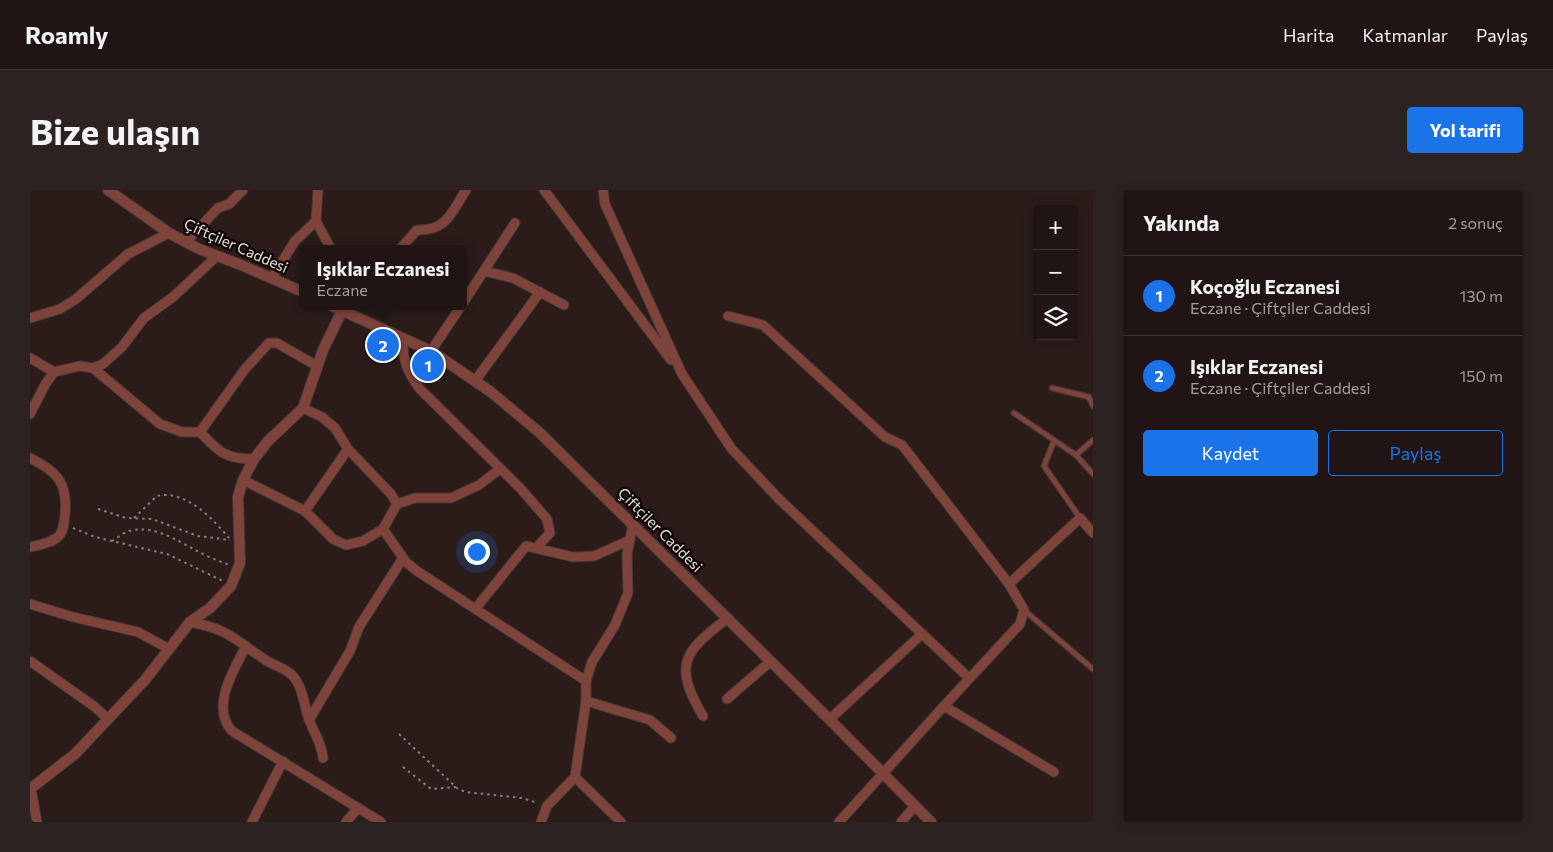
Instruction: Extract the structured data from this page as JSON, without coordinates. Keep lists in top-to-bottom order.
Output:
{
  "streets": {
    "street": ["Çiftçiler Caddesi"]
  },
  "page": {
    "header": "Roamly",
    "nav": ["Harita", "Katmanlar", "Paylaş"],
    "buttons": [
      "Yol tarifi",
      ["Kaydet", "Paylaş"]
    ],
    "title": "Bize ulaşın",
    "heading": ["Yakında", "2 sonuç"],
    "map_buttons": ["+", "−"],
    "popup": ["Işıklar Eczanesi", "Eczane"],
    "list": [
      {
        "mark": "1",
        "name": "Koçoğlu Eczanesi",
        "note": "Eczane · Çiftçiler Caddesi",
        "value": "130 m"
      },
      {
        "mark": "2",
        "name": "Işıklar Eczanesi",
        "note": "Eczane · Çiftçiler Caddesi",
        "value": "150 m"
      }
    ],
    "pins": ["2", "1"]
  }
}
